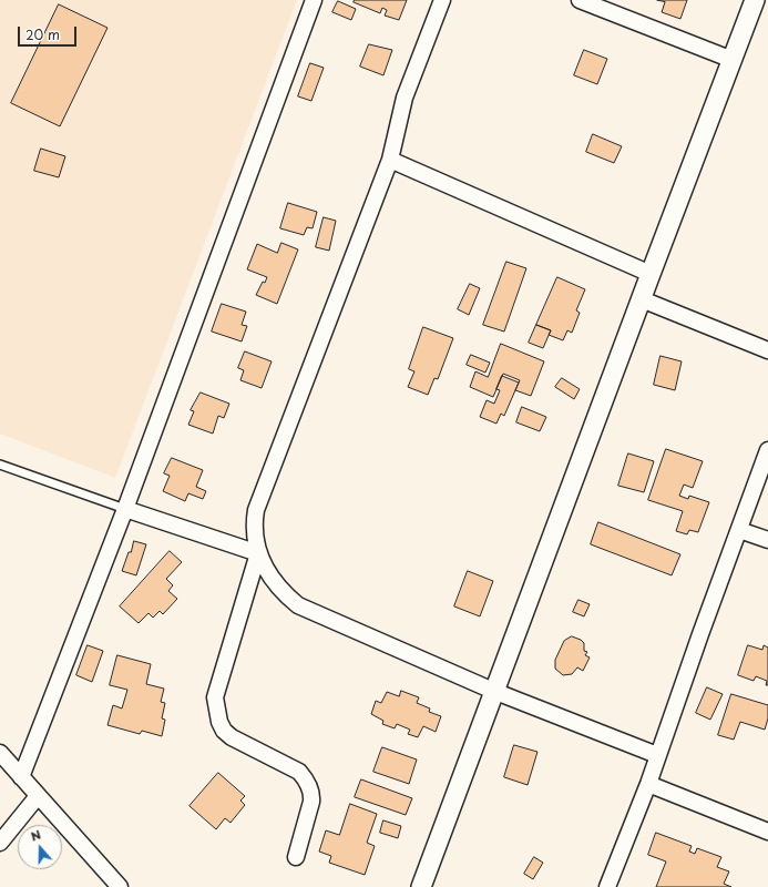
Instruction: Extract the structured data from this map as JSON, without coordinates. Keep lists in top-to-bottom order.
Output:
{
  "scale_bar": "20 m",
  "north": "top"
}
